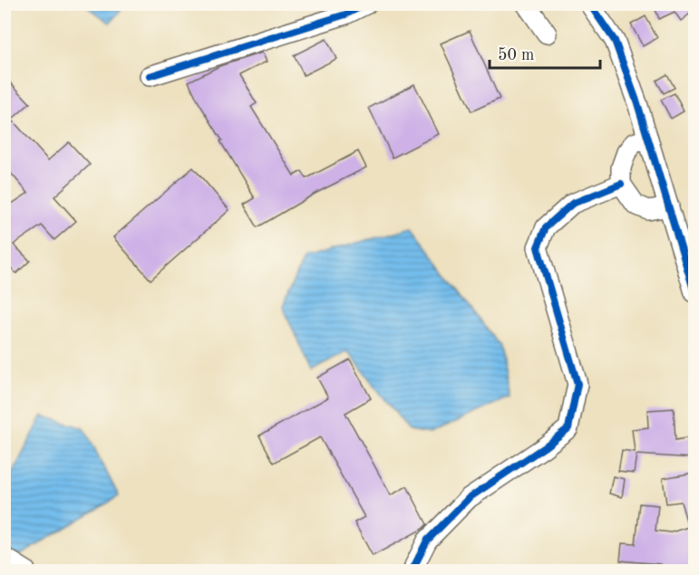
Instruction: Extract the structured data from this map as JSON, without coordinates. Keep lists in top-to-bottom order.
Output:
{
  "scale_bar": "50 m"
}
